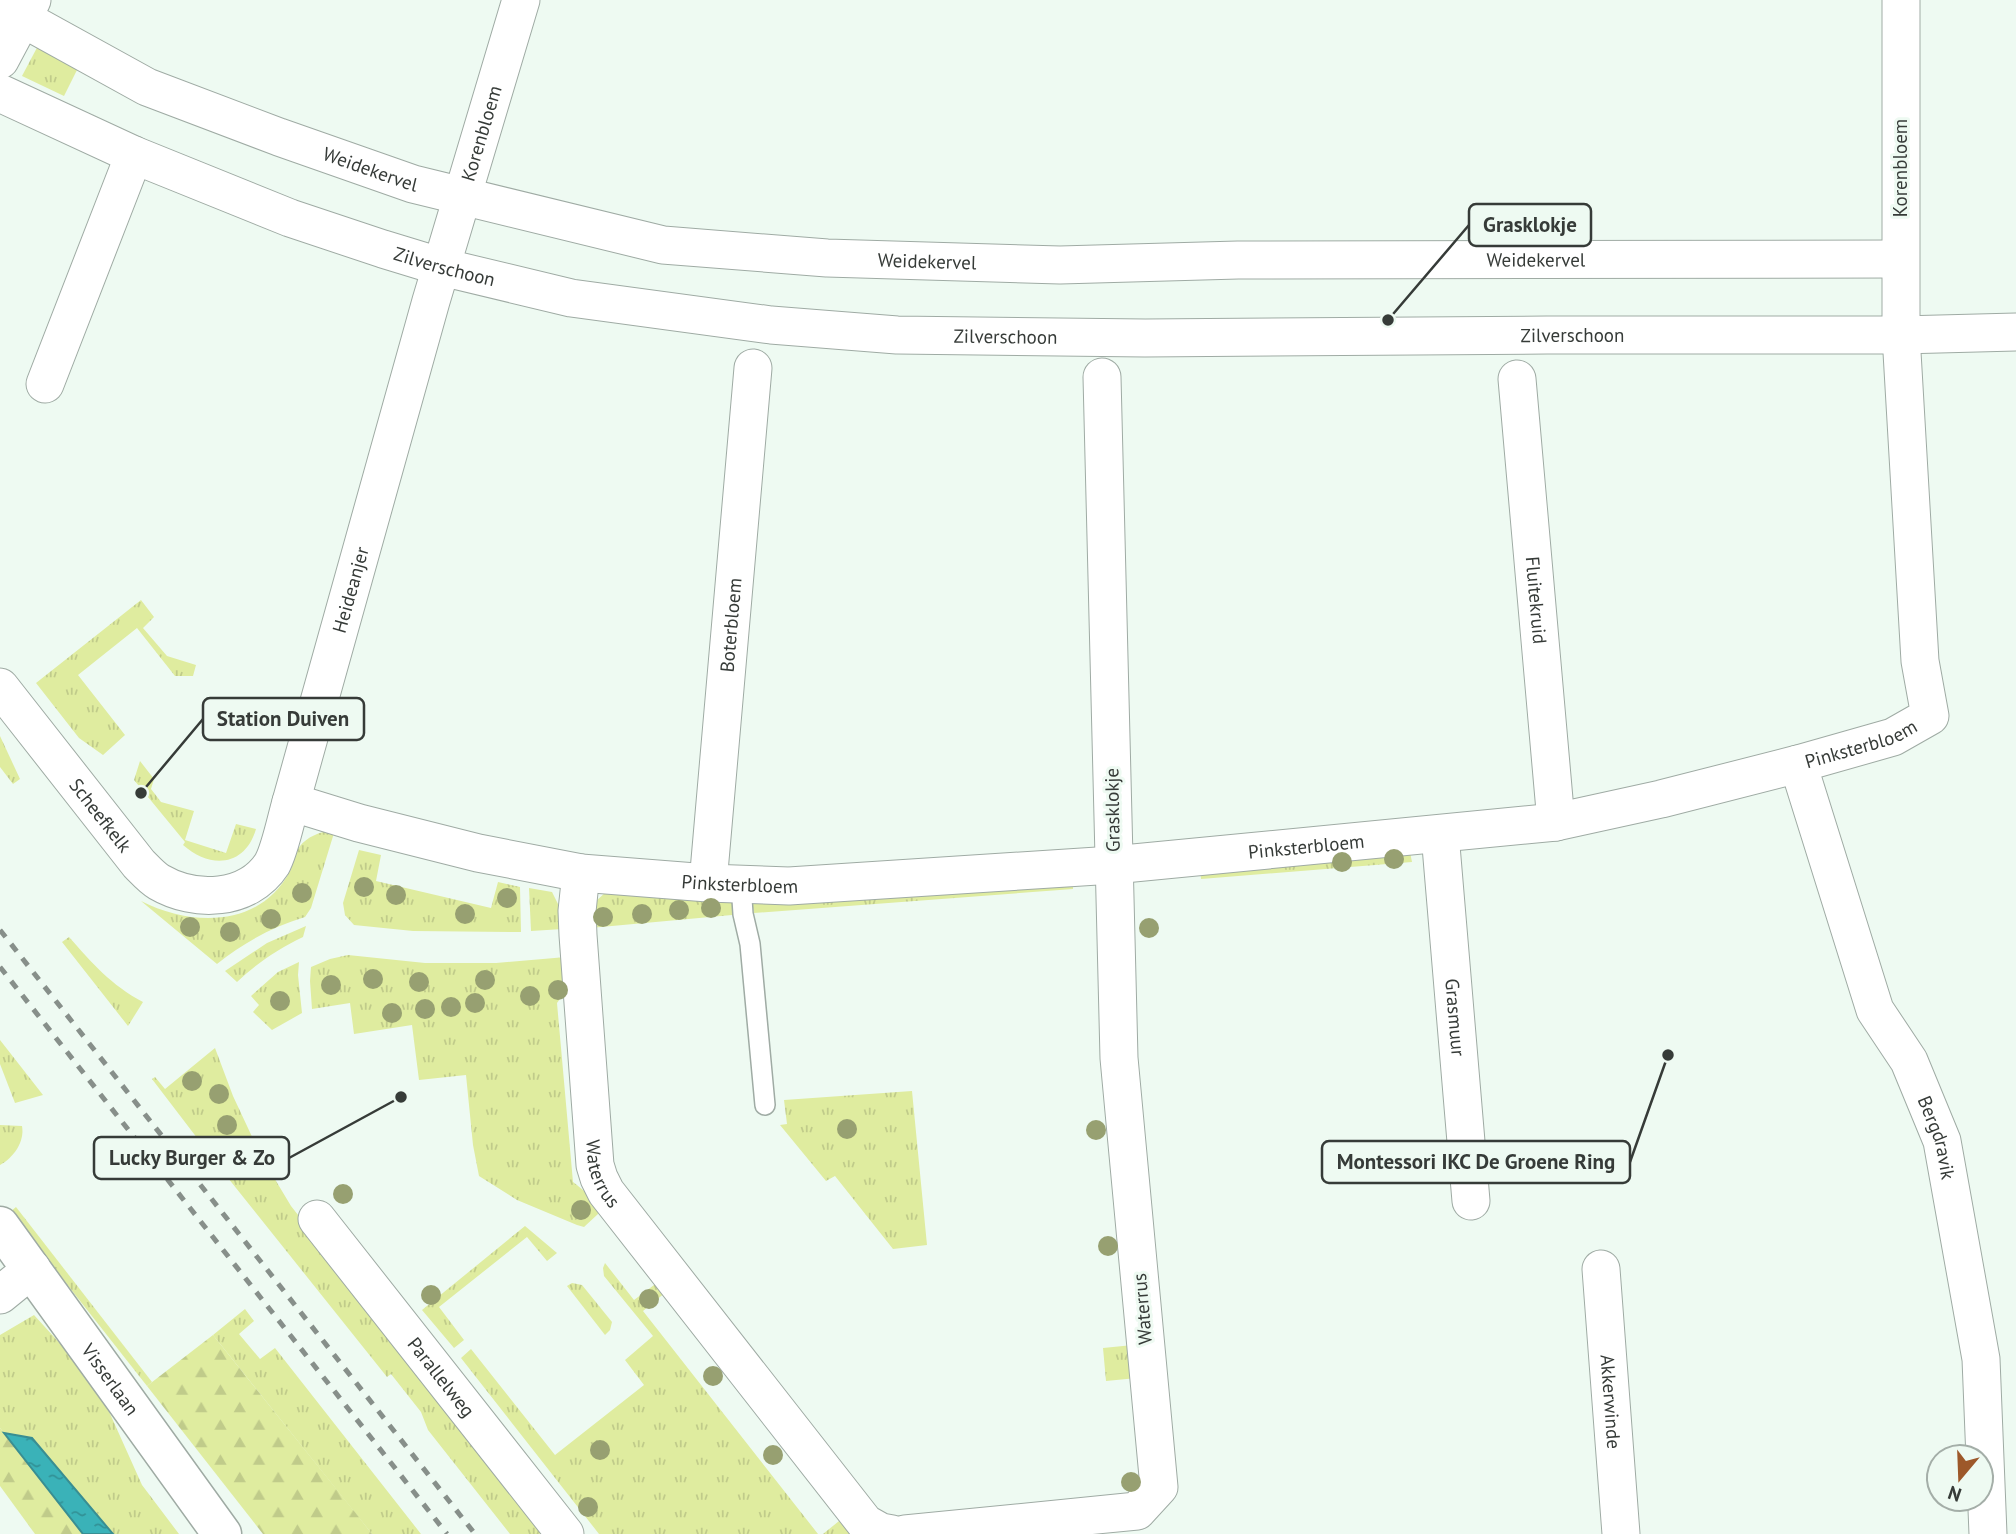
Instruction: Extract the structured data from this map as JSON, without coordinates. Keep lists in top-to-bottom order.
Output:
{
  "streets": {
    "street": [
      "Korenbloem",
      "Weidekervel",
      "Zilverschoon",
      "Heideanjer",
      "Fluitekruid",
      "Boterbloem",
      "Pinksterbloem",
      "Grasklokje",
      "Scheefkelk",
      "Grasmuur",
      "Bergdravik",
      "Waterrus",
      "Parallelweg",
      "Visserlaan",
      "Akkerwinde"
    ]
  },
  "crossings": [
    ["Korenbloem", "Weidekervel"],
    ["Korenbloem", "Zilverschoon"],
    ["Korenbloem", "Heideanjer"],
    ["Korenbloem", "Pinksterbloem"],
    ["Zilverschoon", "Heideanjer"],
    ["Zilverschoon", "Pinksterbloem"],
    ["Heideanjer", "Pinksterbloem"],
    ["Heideanjer", "Scheefkelk"],
    ["Fluitekruid", "Pinksterbloem"],
    ["Boterbloem", "Pinksterbloem"],
    ["Pinksterbloem", "Grasklokje"],
    ["Pinksterbloem", "Grasmuur"],
    ["Pinksterbloem", "Bergdravik"],
    ["Pinksterbloem", "Waterrus"],
    ["Grasklokje", "Waterrus"]
  ],
  "places": [
    "Grasklokje",
    "Station Duiven",
    "Montessori IKC De Groene Ring",
    "Lucky Burger & Zo"
  ],
  "north": "bottom"
}
